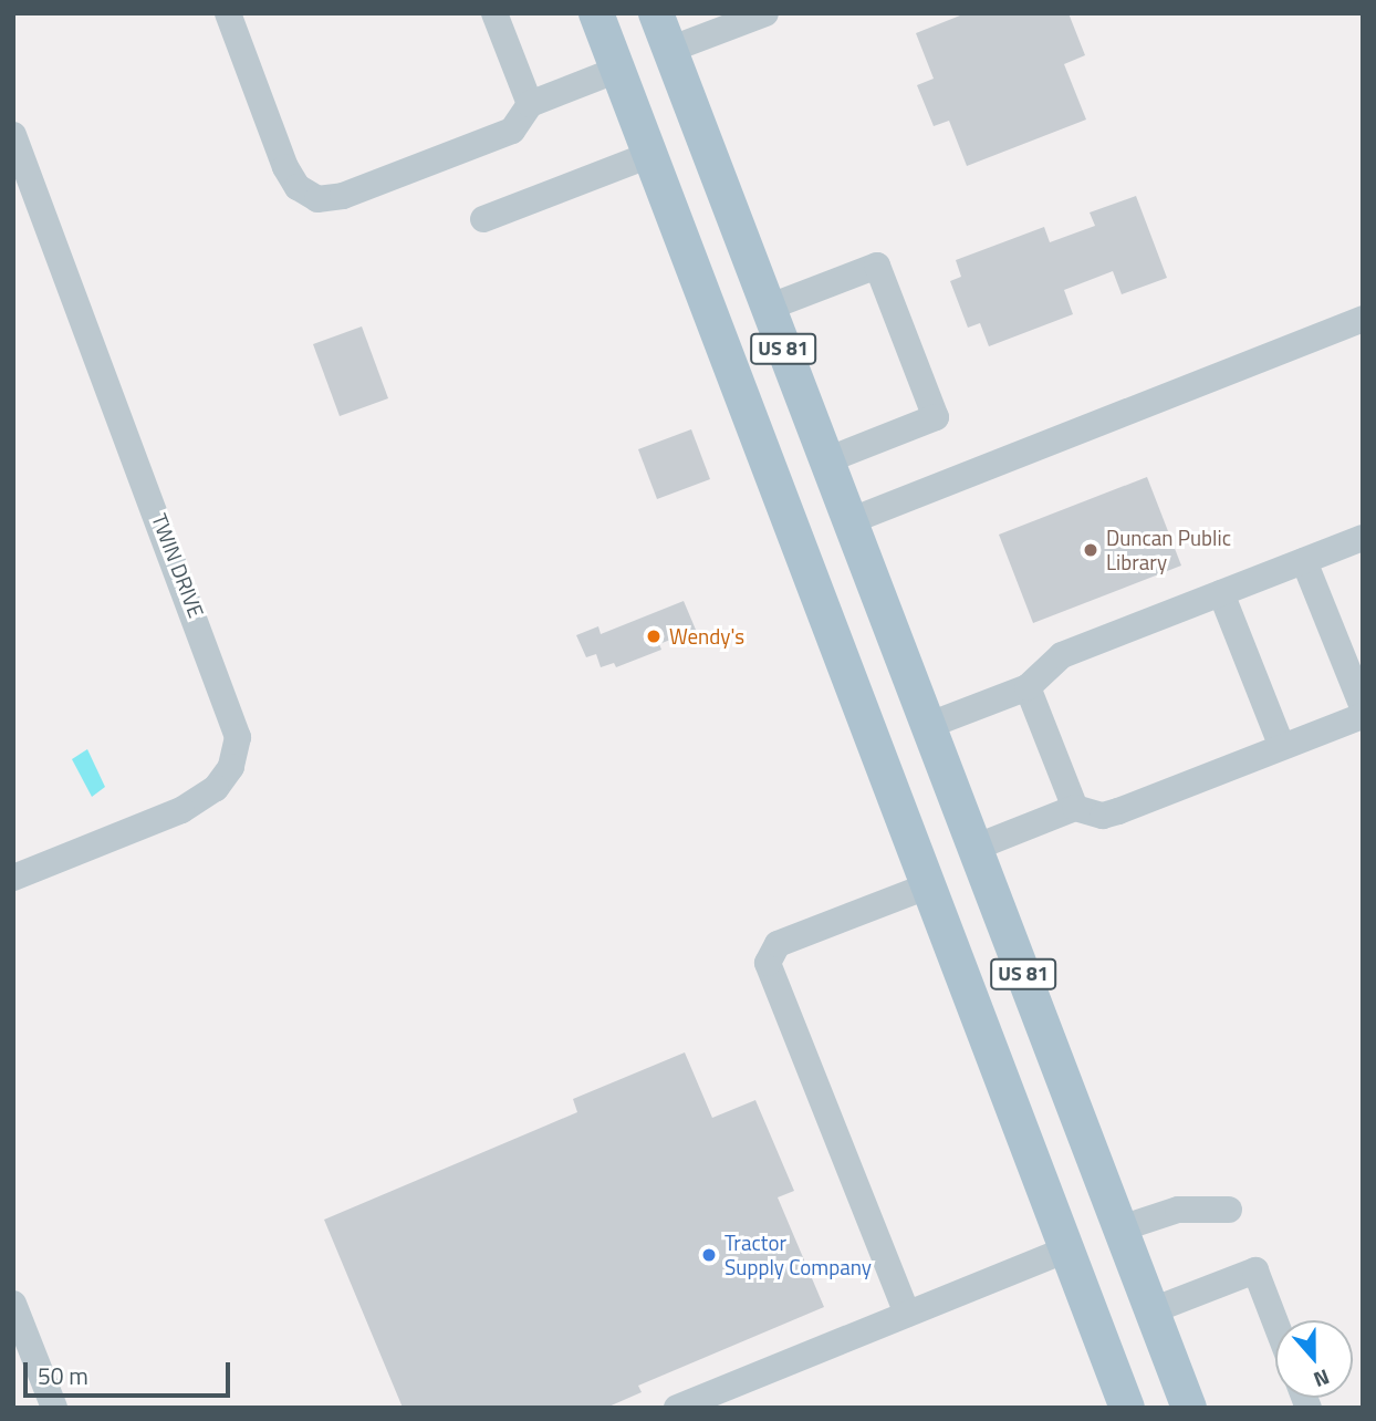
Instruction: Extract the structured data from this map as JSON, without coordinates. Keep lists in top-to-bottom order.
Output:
{
  "streets": {
    "main road": ["US 81"],
    "street": ["TWIN DRIVE"]
  },
  "places": ["Duncan Public Library", "Wendy's", "Tractor Supply Company"],
  "scale_bar": "50 m",
  "north": "bottom"
}
